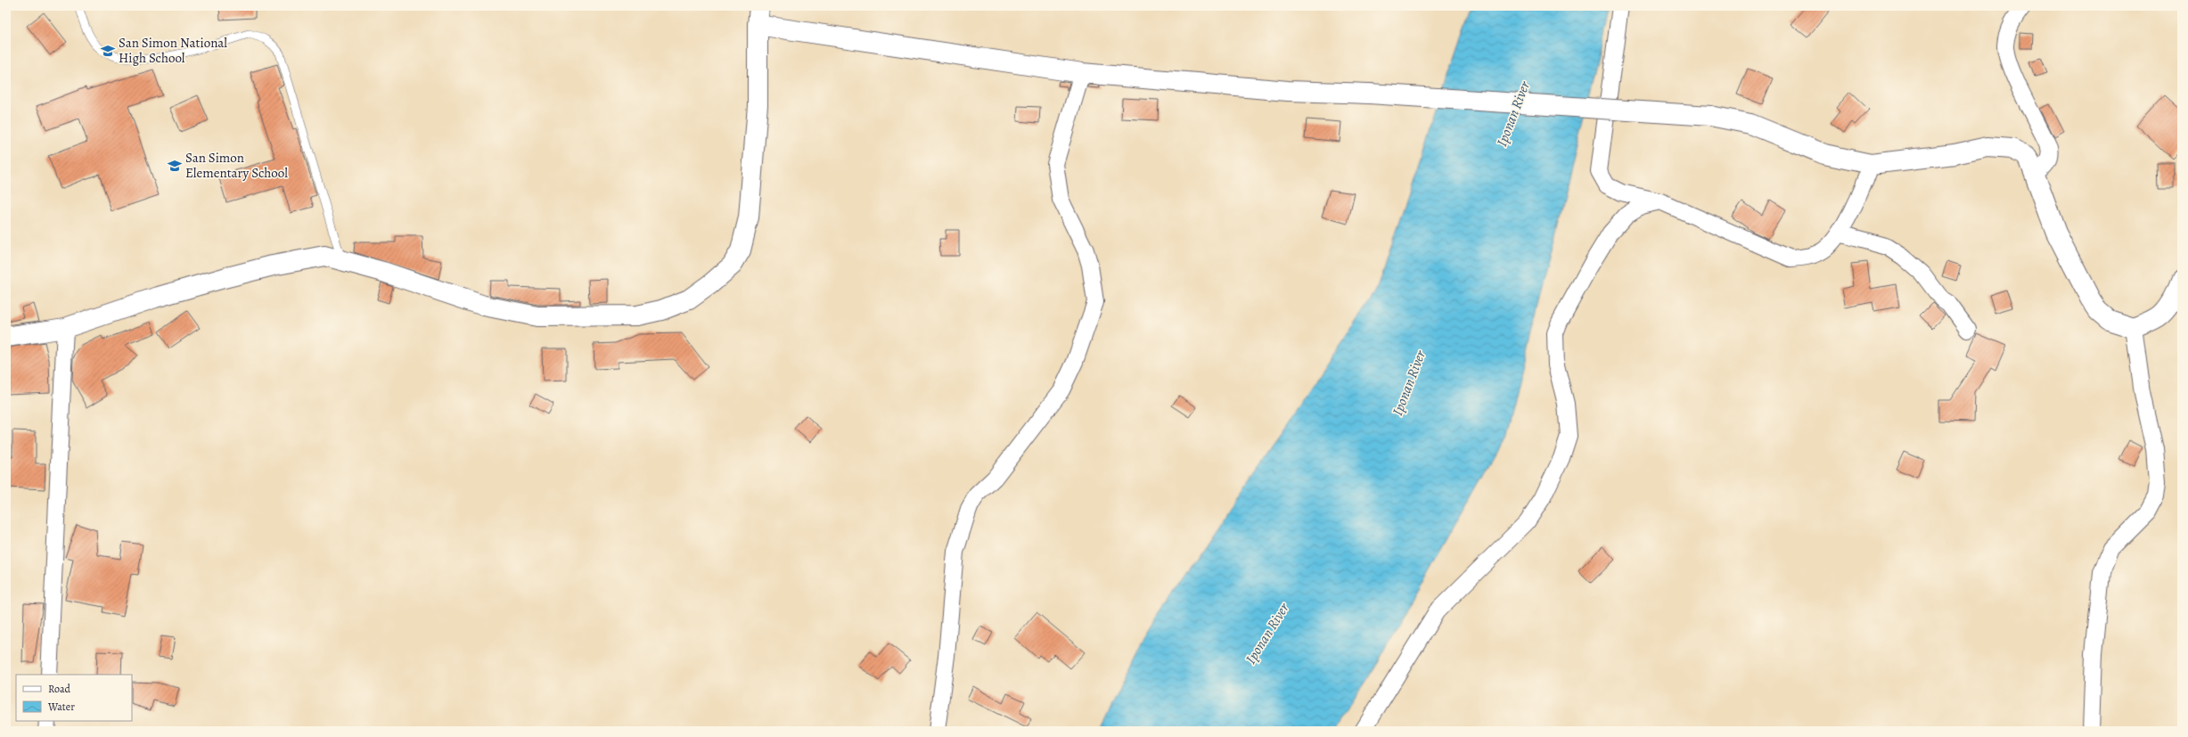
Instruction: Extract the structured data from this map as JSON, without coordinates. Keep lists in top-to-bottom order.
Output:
{
  "water": ["Iponan River"],
  "places": {
    "school or university": ["San Simon National High School", "San Simon Elementary School"]
  },
  "legend": ["Road", "Water"]
}
